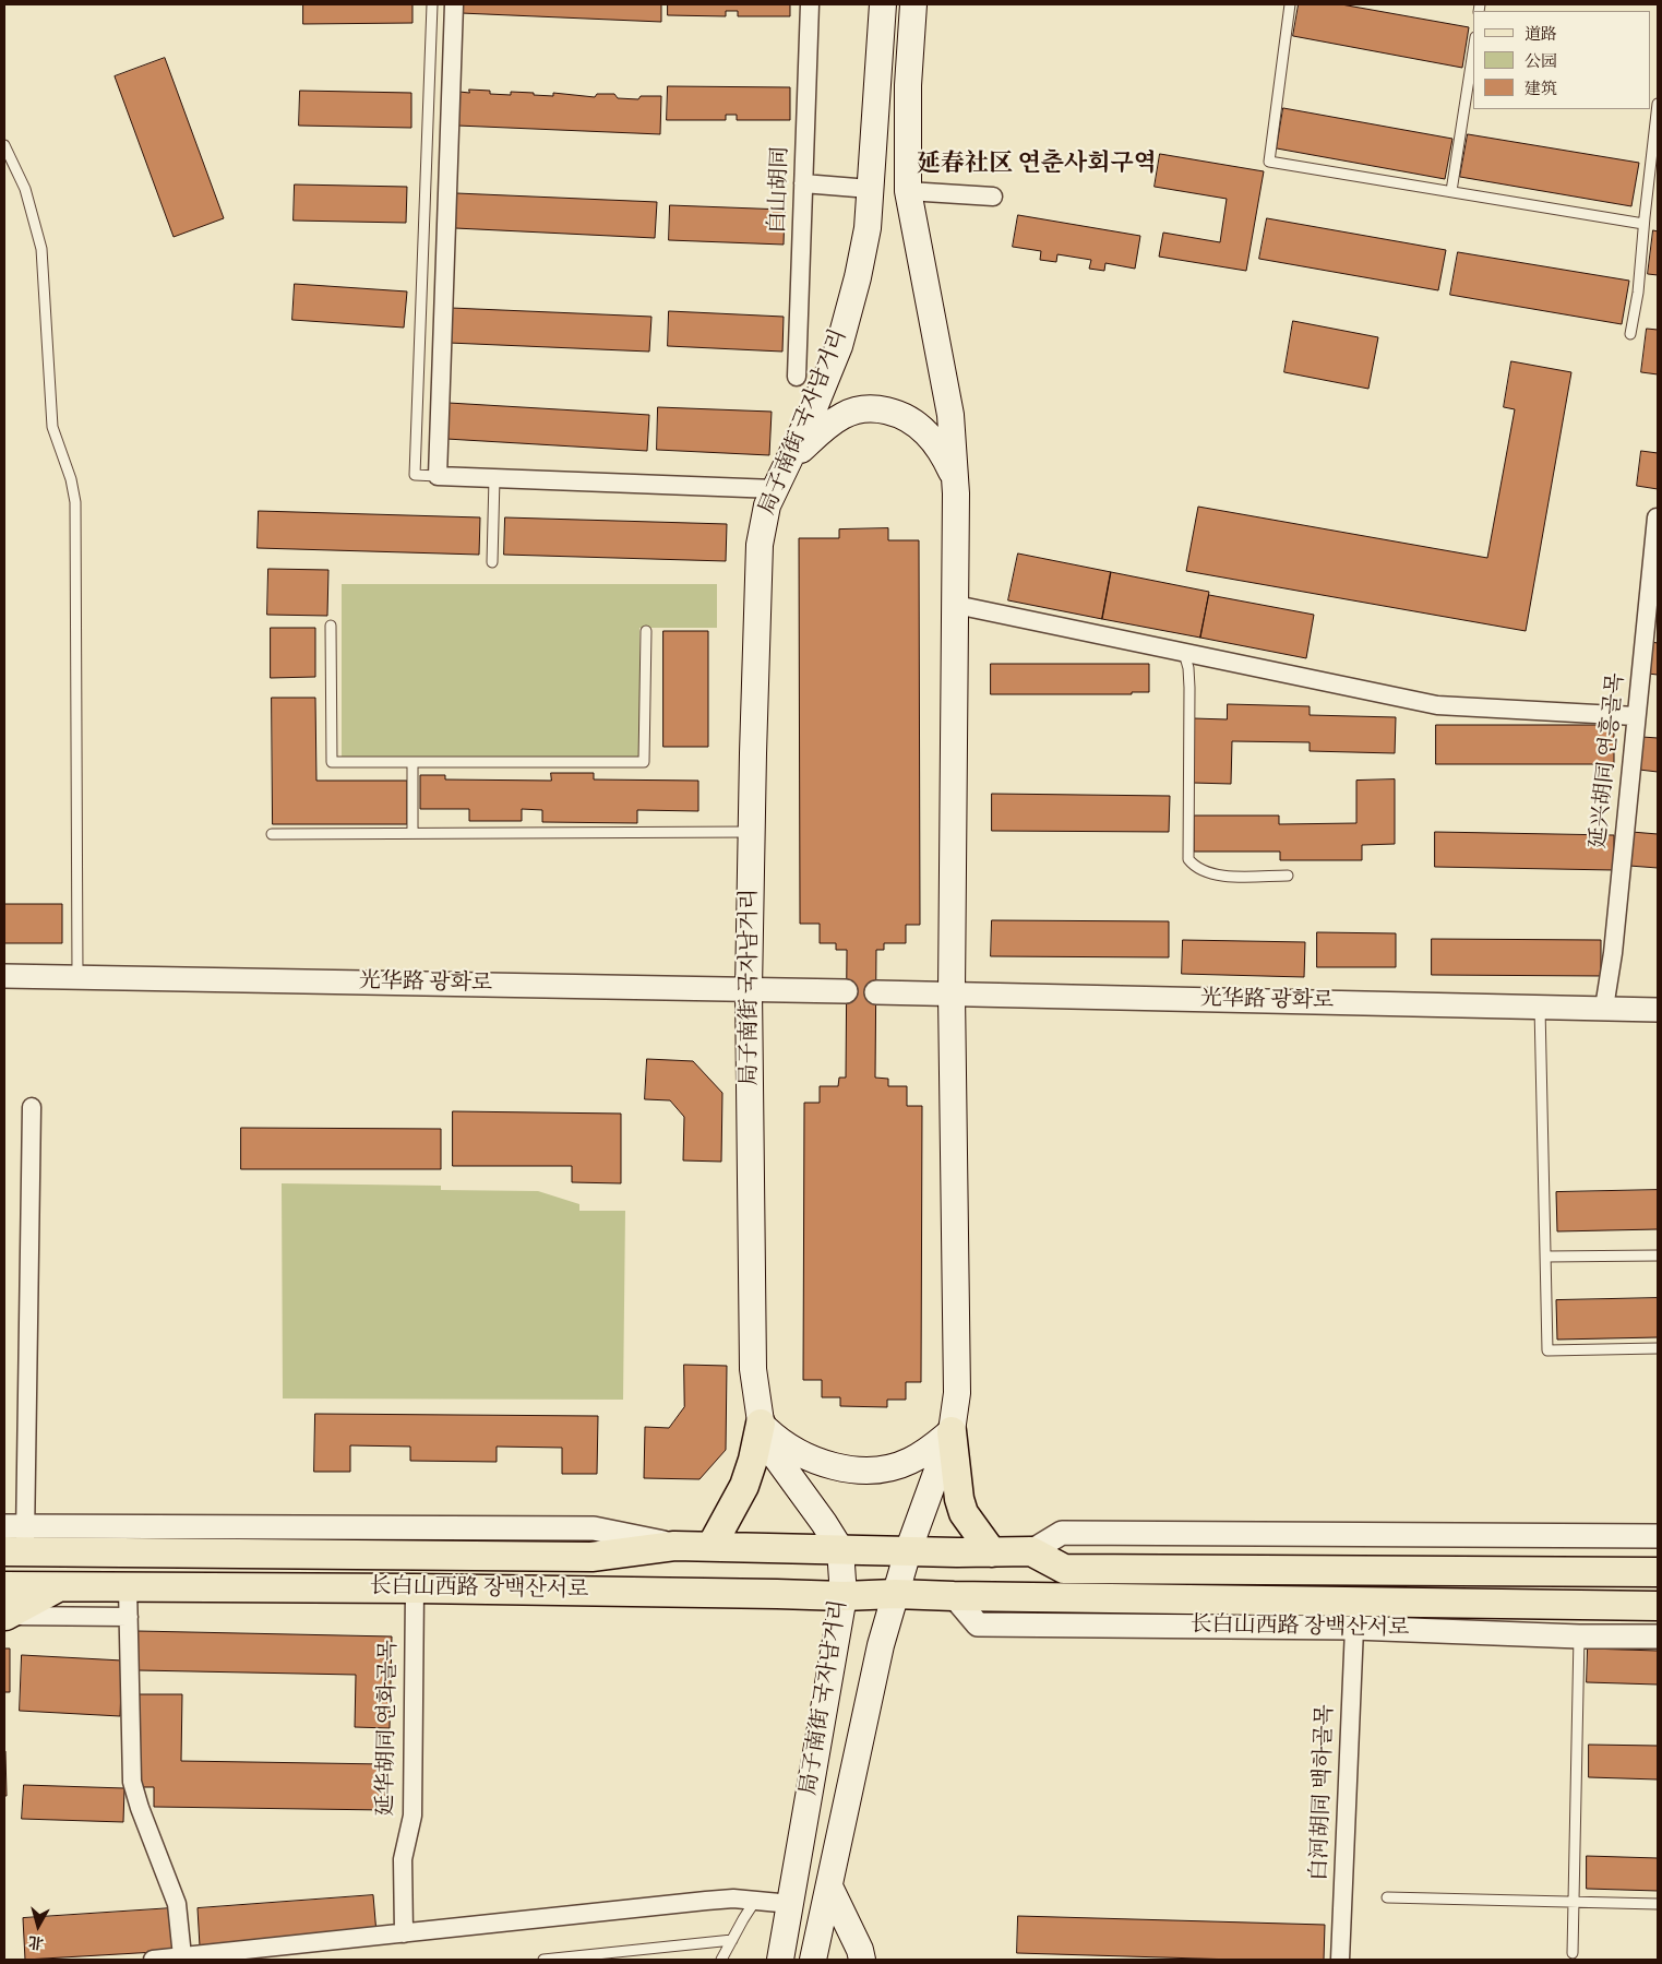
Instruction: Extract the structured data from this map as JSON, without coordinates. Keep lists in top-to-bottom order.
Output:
{
  "streets": {
    "main road": ["局子南街 국자남거리", "长白山西路 장백산서로"],
    "street": [
      "白山胡同",
      "延兴胡同 연흥골목",
      "光华路 광화로",
      "延华胡同 연화골목",
      "白河胡同 백하골목"
    ]
  },
  "crossings": [
    ["局子南街 국자남거리", "光华路 광화로"],
    ["局子南街 국자남거리", "长白山西路 장백산서로"],
    ["延兴胡同 연흥골목", "光华路 광화로"],
    ["长白山西路 장백산서로", "延华胡同 연화골목"],
    ["长白山西路 장백산서로", "白河胡同 백하골목"]
  ],
  "districts": ["延春社区 연춘사회구역"],
  "legend": ["道路", "公园", "建筑"],
  "north": "bottom"
}
